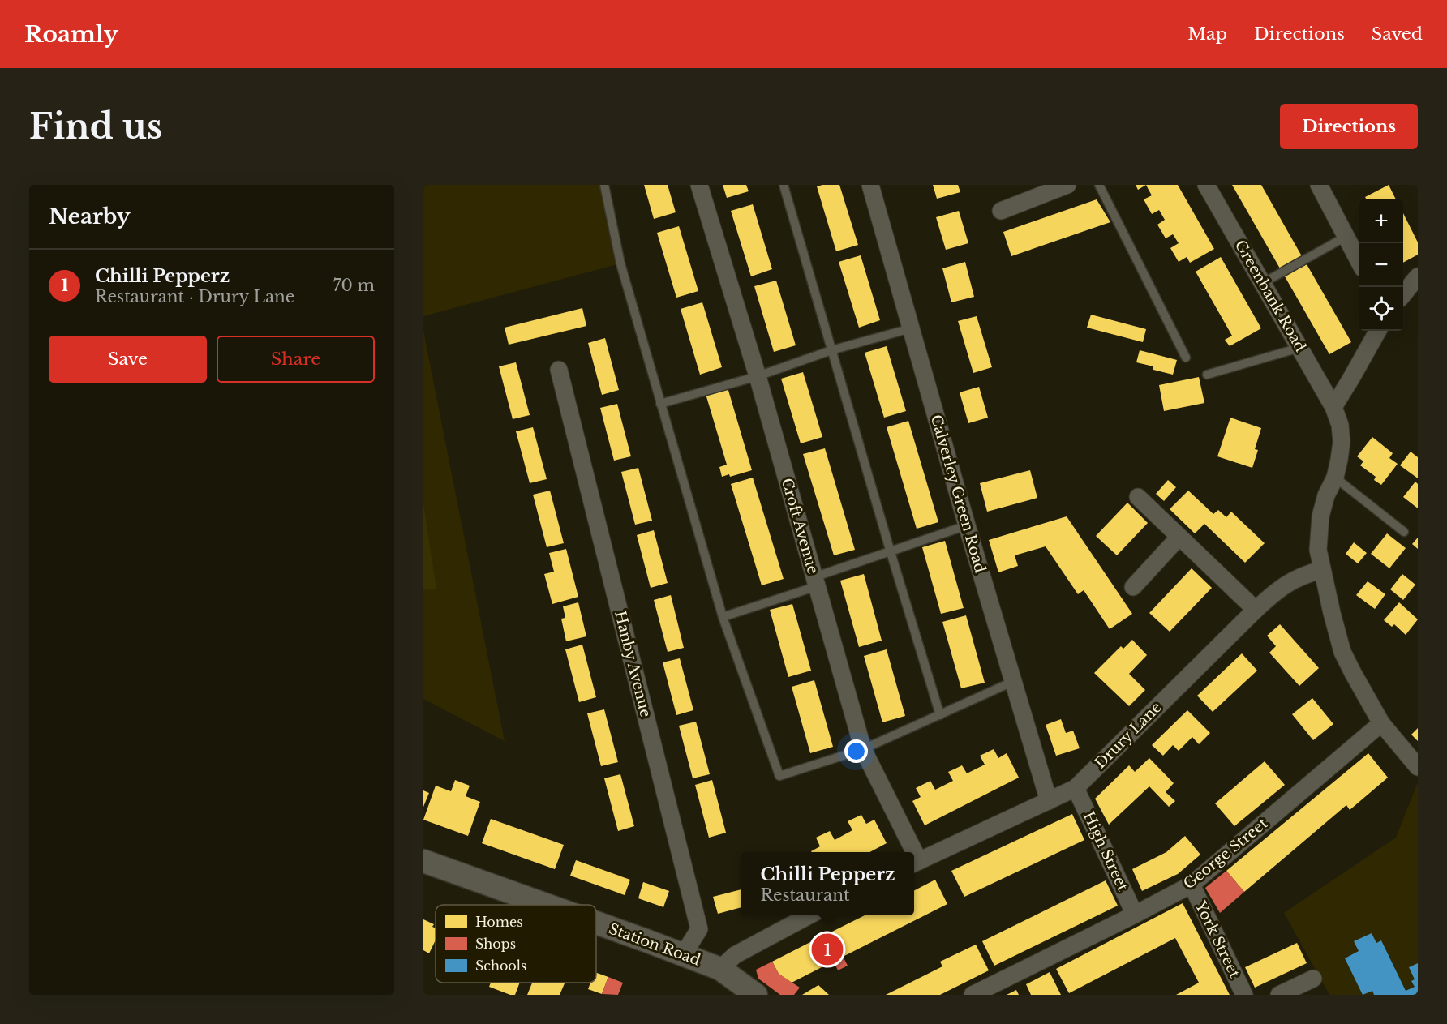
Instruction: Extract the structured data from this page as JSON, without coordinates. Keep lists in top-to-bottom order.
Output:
{
  "streets": {
    "street": [
      "Greenbank Road",
      "Calverley Green Road",
      "Croft Avenue",
      "Hanby Avenue",
      "Drury Lane",
      "High Street",
      "George Street",
      "York Street",
      "Station Road"
    ]
  },
  "crossings": [
    ["Greenbank Road", "Drury Lane"],
    ["Greenbank Road", "George Street"],
    ["Calverley Green Road", "Drury Lane"],
    ["Hanby Avenue", "Station Road"],
    ["Drury Lane", "High Street"],
    ["High Street", "George Street"],
    ["George Street", "York Street"]
  ],
  "legend": ["Homes", "Shops", "Schools"],
  "page": {
    "header": "Roamly",
    "nav": ["Map", "Directions", "Saved"],
    "buttons": [
      "Directions",
      ["Save", "Share"]
    ],
    "title": "Find us",
    "heading": "Nearby",
    "map_buttons": ["+", "−"],
    "list": [
      {
        "mark": "1",
        "name": "Chilli Pepperz",
        "note": "Restaurant · Drury Lane",
        "value": "70 m"
      }
    ],
    "popup": ["Chilli Pepperz", "Restaurant"],
    "pins": "1"
  }
}
